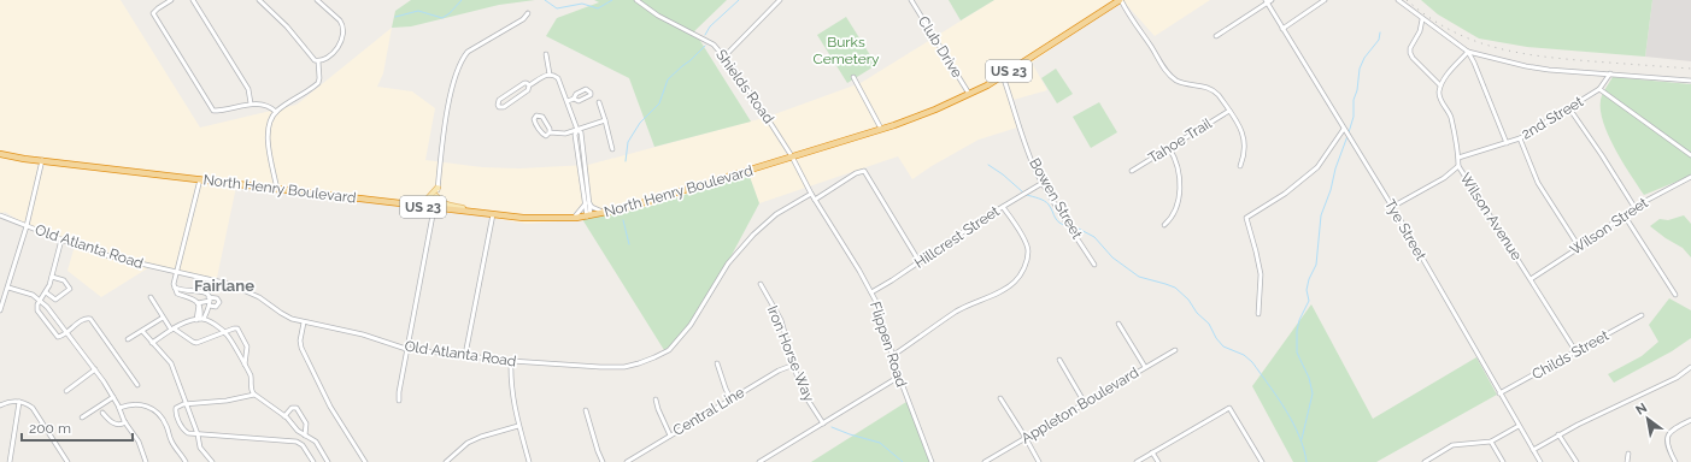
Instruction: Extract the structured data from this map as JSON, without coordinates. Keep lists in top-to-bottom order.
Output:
{
  "streets": {
    "highway": ["US 23", "North Henry Boulevard"],
    "street": [
      "Club Drive",
      "Shields Road",
      "2nd Street",
      "Tahoe Trail",
      "Bowen Street",
      "Wilson Avenue",
      "Wilson Street",
      "Tye Street",
      "Hillcrest Street",
      "Old Atlanta Road",
      "Flippen Road",
      "Iron Horse Way",
      "Childs Street",
      "Appleton Boulevard",
      "Central Line"
    ]
  },
  "crossings": [
    ["Club Drive", "North Henry Boulevard"],
    ["Shields Road", "North Henry Boulevard"],
    ["Shields Road", "Flippen Road"],
    ["2nd Street", "Wilson Avenue"],
    ["North Henry Boulevard", "Bowen Street"],
    ["North Henry Boulevard", "Flippen Road"],
    ["Bowen Street", "Hillcrest Street"],
    ["Wilson Avenue", "Wilson Street"],
    ["Wilson Avenue", "Childs Street"],
    ["Tye Street", "Childs Street"],
    ["Hillcrest Street", "Flippen Road"],
    ["Old Atlanta Road", "Flippen Road"],
    ["Iron Horse Way", "Central Line"]
  ],
  "districts": ["Fairlane"],
  "parks": ["Burks Cemetery"],
  "scale_bar": "200 m",
  "north": "top left"
}
